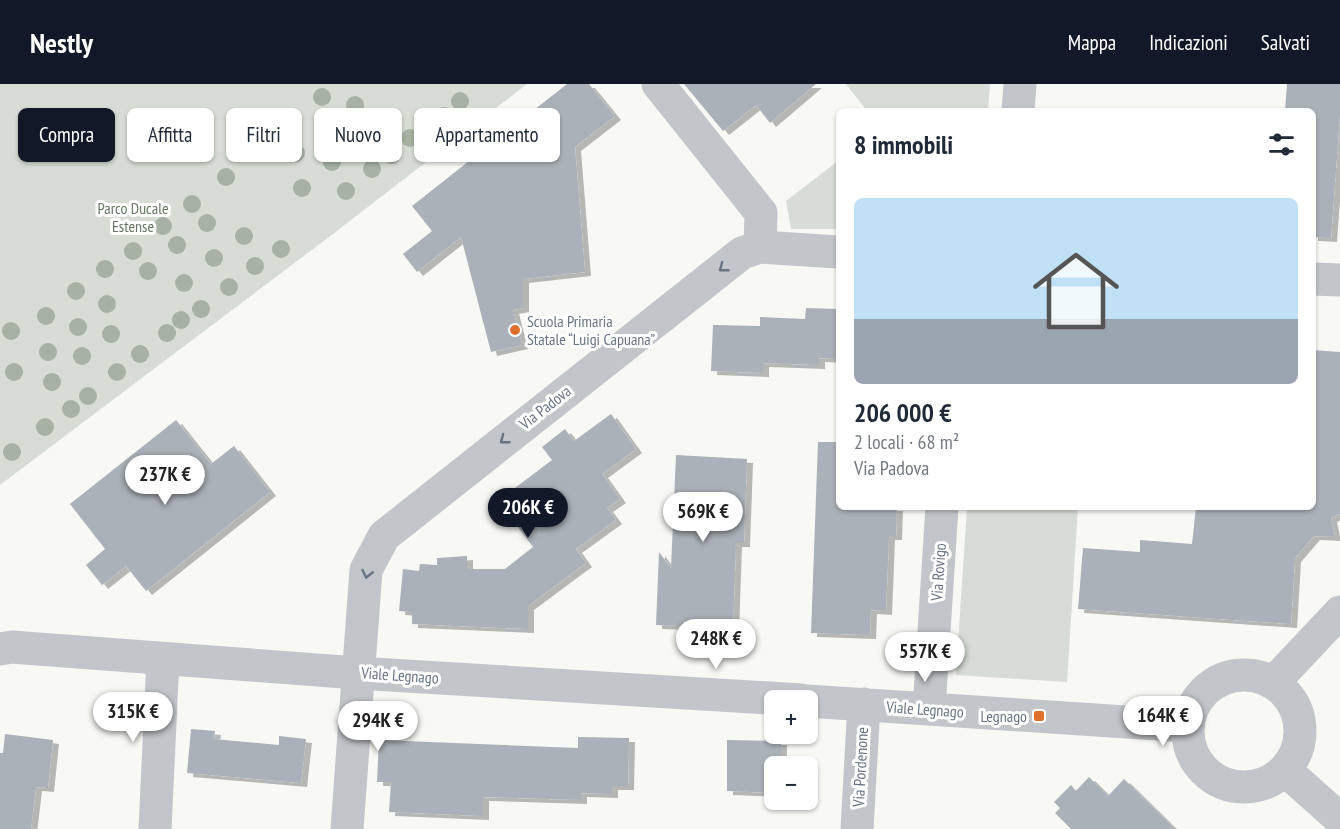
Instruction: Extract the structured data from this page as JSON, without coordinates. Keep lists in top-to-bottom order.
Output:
{
  "streets": {
    "street": [
      "Via Padova",
      "Via Rovigo",
      "Viale Legnago",
      "Via Pordenone"
    ]
  },
  "crossings": [
    ["Via Padova", "Viale Legnago"],
    ["Via Rovigo", "Viale Legnago"],
    ["Viale Legnago", "Via Pordenone"]
  ],
  "one_way": ["Via Padova"],
  "parks": ["Parco Ducale Estense"],
  "places": {
    "other": ["Scuola Primaria Statale “Luigi Capuana”"],
    "transit": ["Legnago"]
  },
  "page": {
    "header": "Nestly",
    "nav": ["Mappa", "Indicazioni", "Salvati"],
    "chip": [
      "Compra",
      "Affitta",
      "Filtri",
      "Nuovo",
      "Appartamento"
    ],
    "heading": "8 immobili",
    "list": [
      {
        "name": "206 000 €",
        "note": "2 locali · 68 m² · Via Padova"
      }
    ],
    "price": [
      "237K €",
      "206K €",
      "569K €",
      "248K €",
      "557K €",
      "315K €",
      "164K €",
      "294K €"
    ],
    "map_buttons": ["+", "−"]
  }
}
